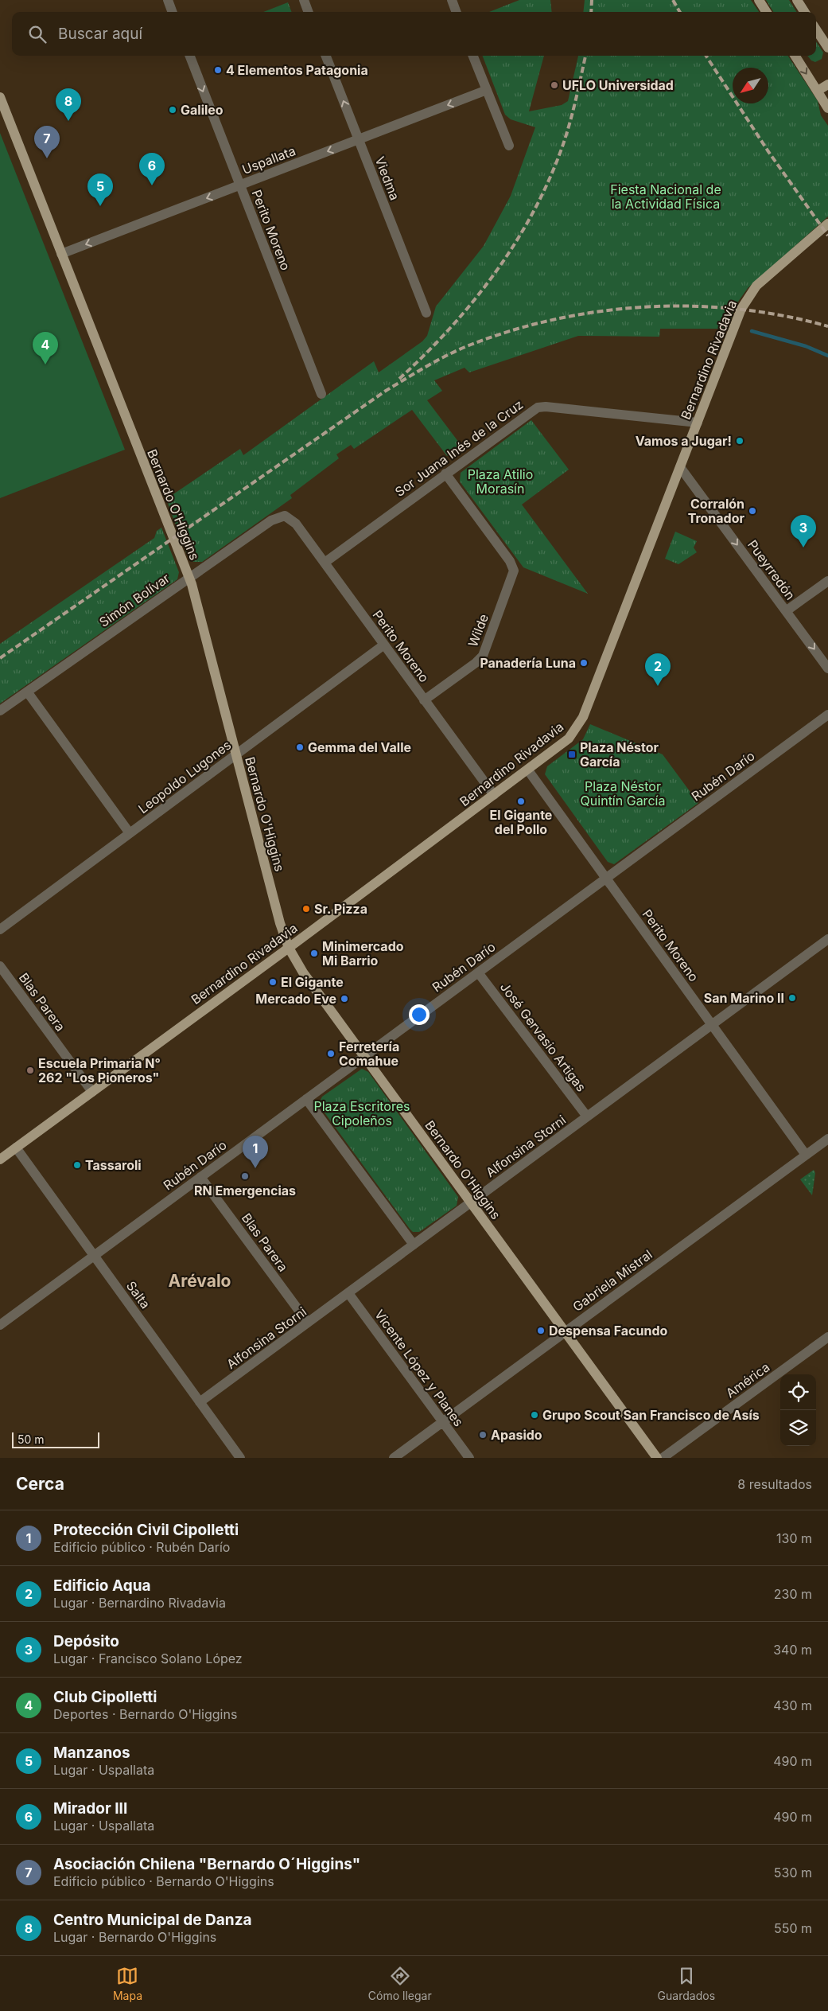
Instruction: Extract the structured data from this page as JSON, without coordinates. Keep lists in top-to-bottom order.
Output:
{
  "streets": {
    "main road": ["Bernardino Rivadavia", "Bernardo O'Higgins"],
    "street": [
      "Uspallata",
      "Viedma",
      "Perito Moreno",
      "Sor Juana Inés de la Cruz",
      "Pueyrredón",
      "Simón Bolívar",
      "Wilde",
      "Rubén Darío",
      "Leopoldo Lugones",
      "Blas Parera",
      "José Gervasio Artigas",
      "Alfonsina Storni",
      "Gabriela Mistral",
      "Salta",
      "Vicente López y Planes",
      "América"
    ]
  },
  "crossings": [
    ["Uspallata", "Viedma"],
    ["Uspallata", "Perito Moreno"],
    ["Uspallata", "Bernardo O'Higgins"],
    ["Perito Moreno", "Bernardino Rivadavia"],
    ["Perito Moreno", "Sor Juana Inés de la Cruz"],
    ["Perito Moreno", "Simón Bolívar"],
    ["Perito Moreno", "Wilde"],
    ["Perito Moreno", "Rubén Darío"],
    ["Perito Moreno", "Leopoldo Lugones"],
    ["Perito Moreno", "Alfonsina Storni"],
    ["Perito Moreno", "Gabriela Mistral"],
    ["Bernardino Rivadavia", "Sor Juana Inés de la Cruz"],
    ["Bernardino Rivadavia", "Bernardo O'Higgins"],
    ["Bernardino Rivadavia", "Pueyrredón"],
    ["Bernardino Rivadavia", "Blas Parera"],
    ["Bernardino Rivadavia", "Salta"],
    ["Sor Juana Inés de la Cruz", "Wilde"],
    ["Bernardo O'Higgins", "Simón Bolívar"],
    ["Bernardo O'Higgins", "Rubén Darío"],
    ["Bernardo O'Higgins", "Leopoldo Lugones"],
    ["Bernardo O'Higgins", "Alfonsina Storni"],
    ["Bernardo O'Higgins", "Gabriela Mistral"],
    ["Rubén Darío", "Blas Parera"],
    ["Rubén Darío", "José Gervasio Artigas"],
    ["Rubén Darío", "Salta"],
    ["Blas Parera", "Alfonsina Storni"],
    ["José Gervasio Artigas", "Alfonsina Storni"],
    ["Alfonsina Storni", "Salta"],
    ["Alfonsina Storni", "Vicente López y Planes"],
    ["Gabriela Mistral", "Vicente López y Planes"]
  ],
  "one_way": ["Uspallata", "Pueyrredón"],
  "districts": ["Arévalo"],
  "parks": [
    "Fiesta Nacional de la Actividad Física",
    "Plaza Atilio Morasín",
    "Plaza Néstor Quintín García",
    "Plaza Escritores Cipoleños"
  ],
  "places": {
    "other": [
      "4 Elementos Patagonia",
      "UFLO Universidad",
      "Galileo",
      "Vamos a Jugar!",
      "Corralón Tronador",
      "Panadería Luna",
      "Gemma del Valle",
      "El Gigante del Pollo",
      "Sr. Pizza",
      "Minimercado Mi Barrio",
      "El Gigante",
      "San Marino II",
      "Mercado Eve",
      "Ferretería Comahue",
      "Escuela Primaria N° 262 \"Los Pioneros\"",
      "Tassaroli",
      "RN Emergencias",
      "Despensa Facundo",
      "Grupo Scout San Francisco de Asís",
      "Apasido"
    ],
    "transit": ["Plaza Néstor García"]
  },
  "scale_bar": "50 m",
  "north": "bottom left",
  "page": {
    "search": "Buscar aquí",
    "pins": [
      "8",
      "7",
      "6",
      "5",
      "4",
      "3",
      "2",
      "1"
    ],
    "scale": "50 m",
    "heading": ["Cerca", "8 resultados"],
    "list": [
      {
        "mark": "1",
        "name": "Protección Civil Cipolletti",
        "note": "Edificio público · Rubén Darío",
        "value": "130 m"
      },
      {
        "mark": "2",
        "name": "Edificio Aqua",
        "note": "Lugar · Bernardino Rivadavia",
        "value": "230 m"
      },
      {
        "mark": "3",
        "name": "Depósito",
        "note": "Lugar · Francisco Solano López",
        "value": "340 m"
      },
      {
        "mark": "4",
        "name": "Club Cipolletti",
        "note": "Deportes · Bernardo O'Higgins",
        "value": "430 m"
      },
      {
        "mark": "5",
        "name": "Manzanos",
        "note": "Lugar · Uspallata",
        "value": "490 m"
      },
      {
        "mark": "6",
        "name": "Mirador III",
        "note": "Lugar · Uspallata",
        "value": "490 m"
      },
      {
        "mark": "7",
        "name": "Asociación Chilena \"Bernardo O´Higgins\"",
        "note": "Edificio público · Bernardo O'Higgins",
        "value": "530 m"
      },
      {
        "mark": "8",
        "name": "Centro Municipal de Danza",
        "note": "Lugar · Bernardo O'Higgins",
        "value": "550 m"
      }
    ],
    "nav": ["Mapa", "Cómo llegar", "Guardados"]
  }
}
